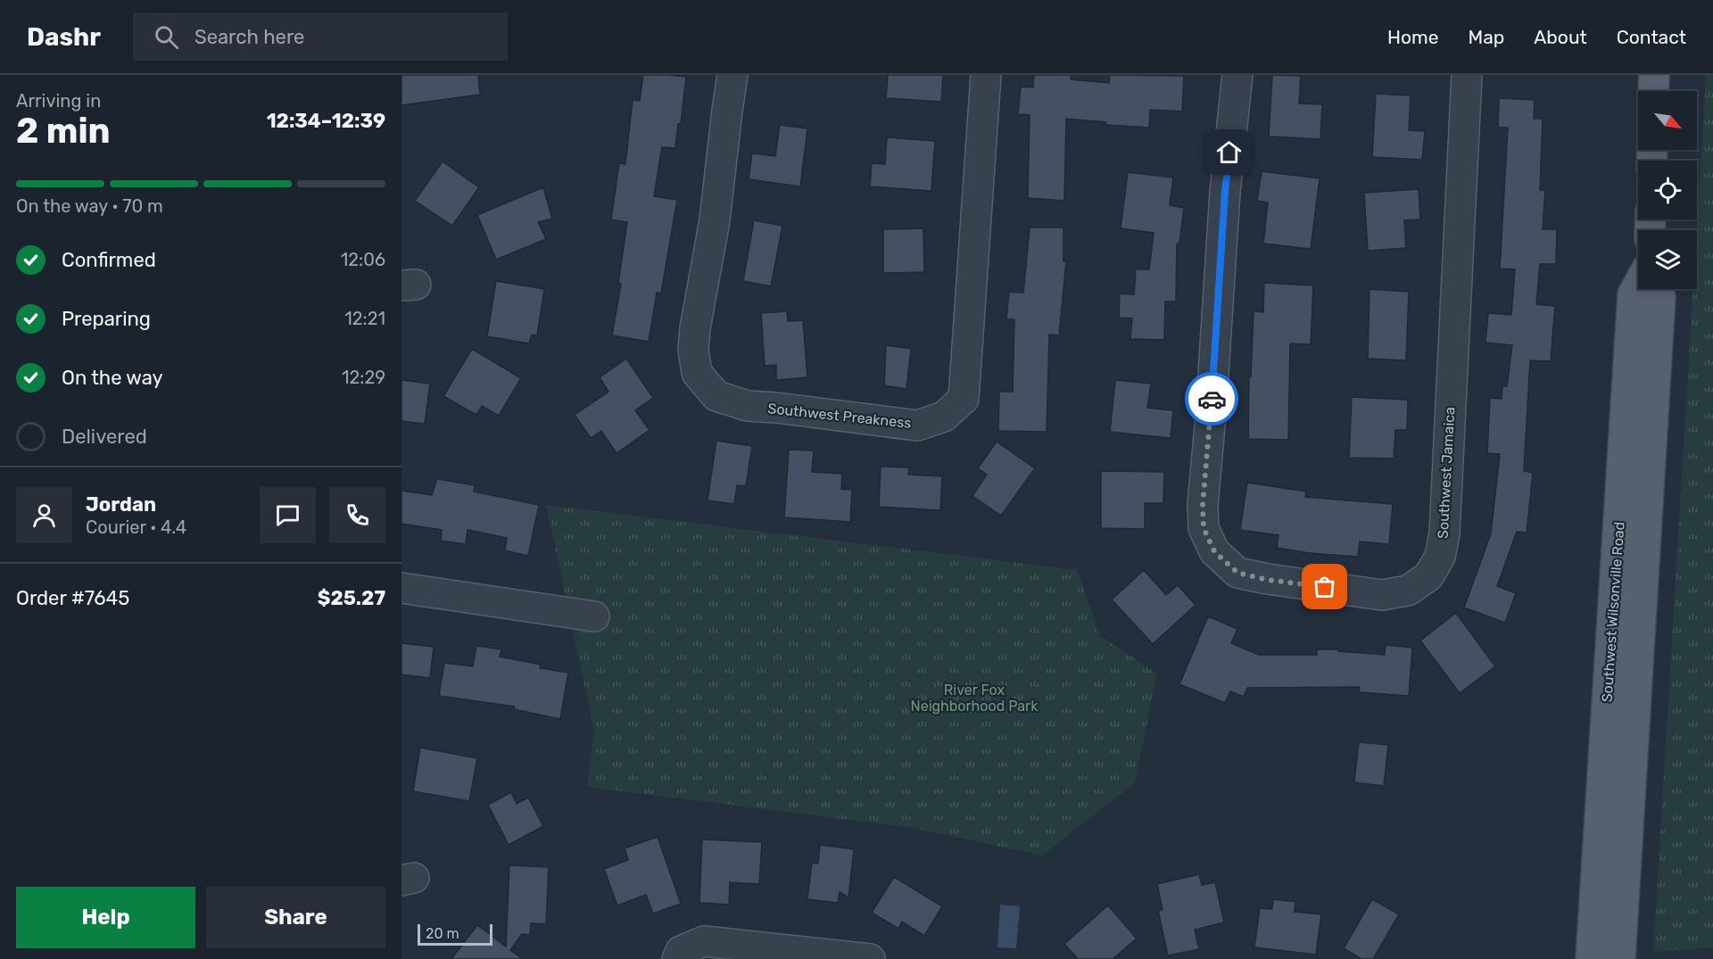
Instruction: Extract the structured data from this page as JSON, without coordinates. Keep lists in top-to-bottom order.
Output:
{
  "streets": {
    "main road": ["Southwest Wilsonville Road"],
    "street": ["Southwest Preakness", "Southwest Jamaica"]
  },
  "parks": ["River Fox Neighborhood Park"],
  "scale_bar": "20 m",
  "north": "bottom right",
  "page": {
    "header": "Dashr",
    "search": "Search here",
    "nav": [
      "Home",
      "Map",
      "About",
      "Contact"
    ],
    "heading": ["2 min", "Arriving in", "12:34–12:39"],
    "panel": [
      "Jordan",
      "Courier · 4.4",
      "Order #7645",
      "$25.27"
    ],
    "bar": "On the way · 70 m",
    "list": [
      ["Confirmed", "12:06"],
      ["Preparing", "12:21"],
      ["On the way", "12:29"],
      "Delivered"
    ],
    "buttons": ["Help", "Share"],
    "scale": "20 m"
  }
}
